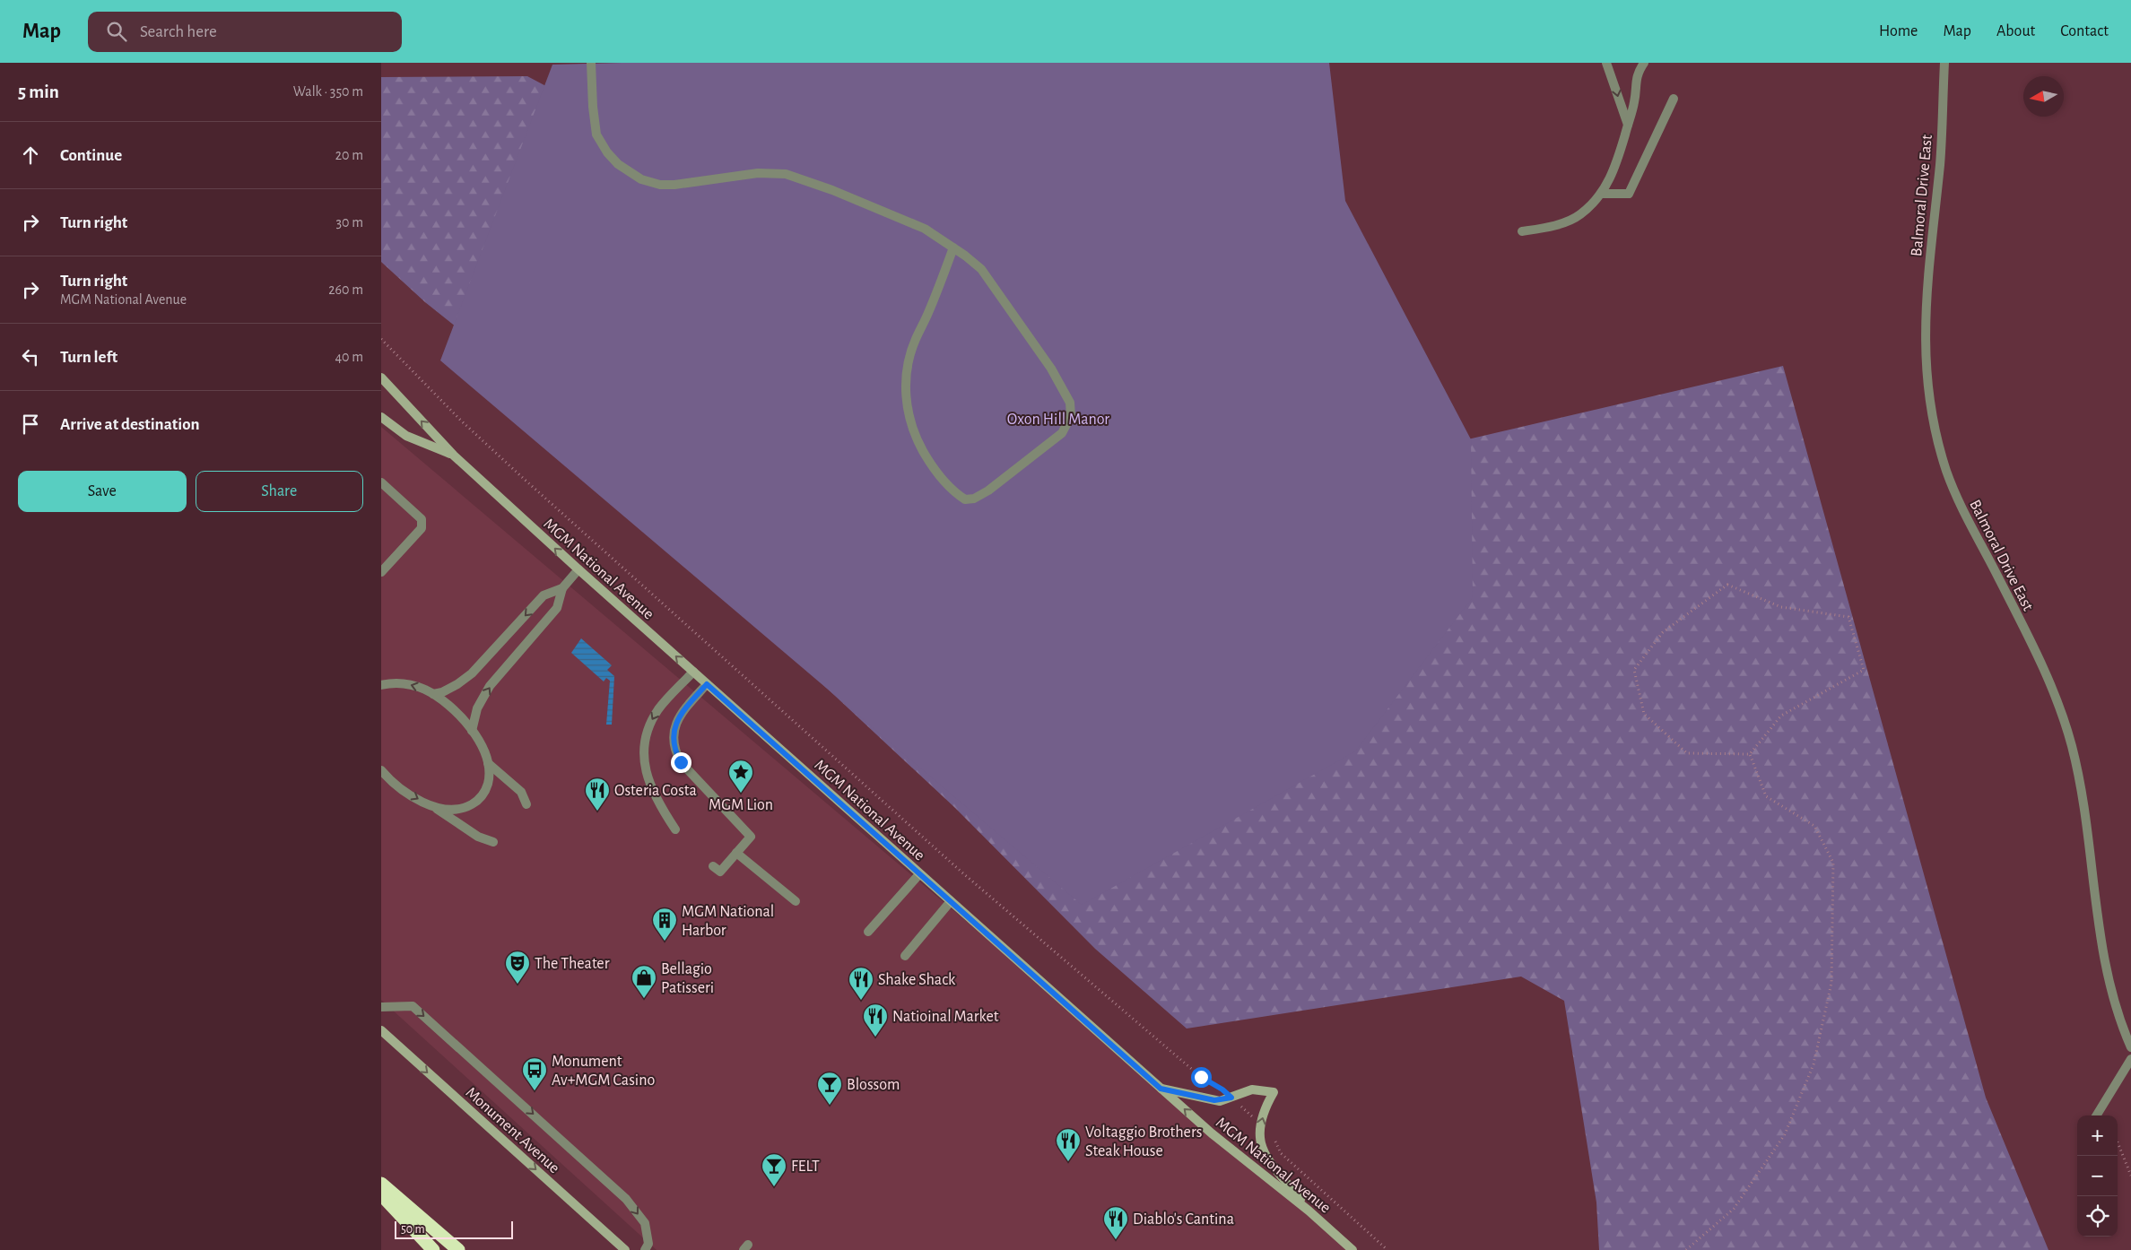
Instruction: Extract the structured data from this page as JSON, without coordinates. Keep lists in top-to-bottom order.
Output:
{
  "streets": {
    "main road": ["MGM National Avenue", "Monument Avenue"],
    "street": ["Balmoral Drive East"]
  },
  "one_way": ["MGM National Avenue", "Monument Avenue"],
  "parks": ["Oxon Hill Manor"],
  "places": {
    "place": ["MGM Lion"],
    "restaurant": [
      "Osteria Costa",
      "Shake Shack",
      "Natioinal Market",
      "Voltaggio Brothers Steak House",
      "Diablo's Cantina"
    ],
    "building": ["MGM National Harbor"],
    "theatre": ["The Theater"],
    "shop": ["Bellagio Patisseri"],
    "bus stop": ["Monument Av+MGM Casino"],
    "bar": ["Blossom", "FELT"]
  },
  "scale_bar": "50 m",
  "north": "left",
  "page": {
    "header": "Map",
    "search": "Search here",
    "nav": [
      "Home",
      "Map",
      "About",
      "Contact"
    ],
    "heading": ["5 min", "Walk · 350 m"],
    "list": [
      ["Continue", "20 m"],
      ["Turn right", "30 m"],
      ["Turn right", "MGM National Avenue", "260 m"],
      ["Turn left", "40 m"],
      "Arrive at destination"
    ],
    "buttons": ["Save", "Share"],
    "map_buttons": ["+", "−"],
    "scale": "50 m"
  }
}
